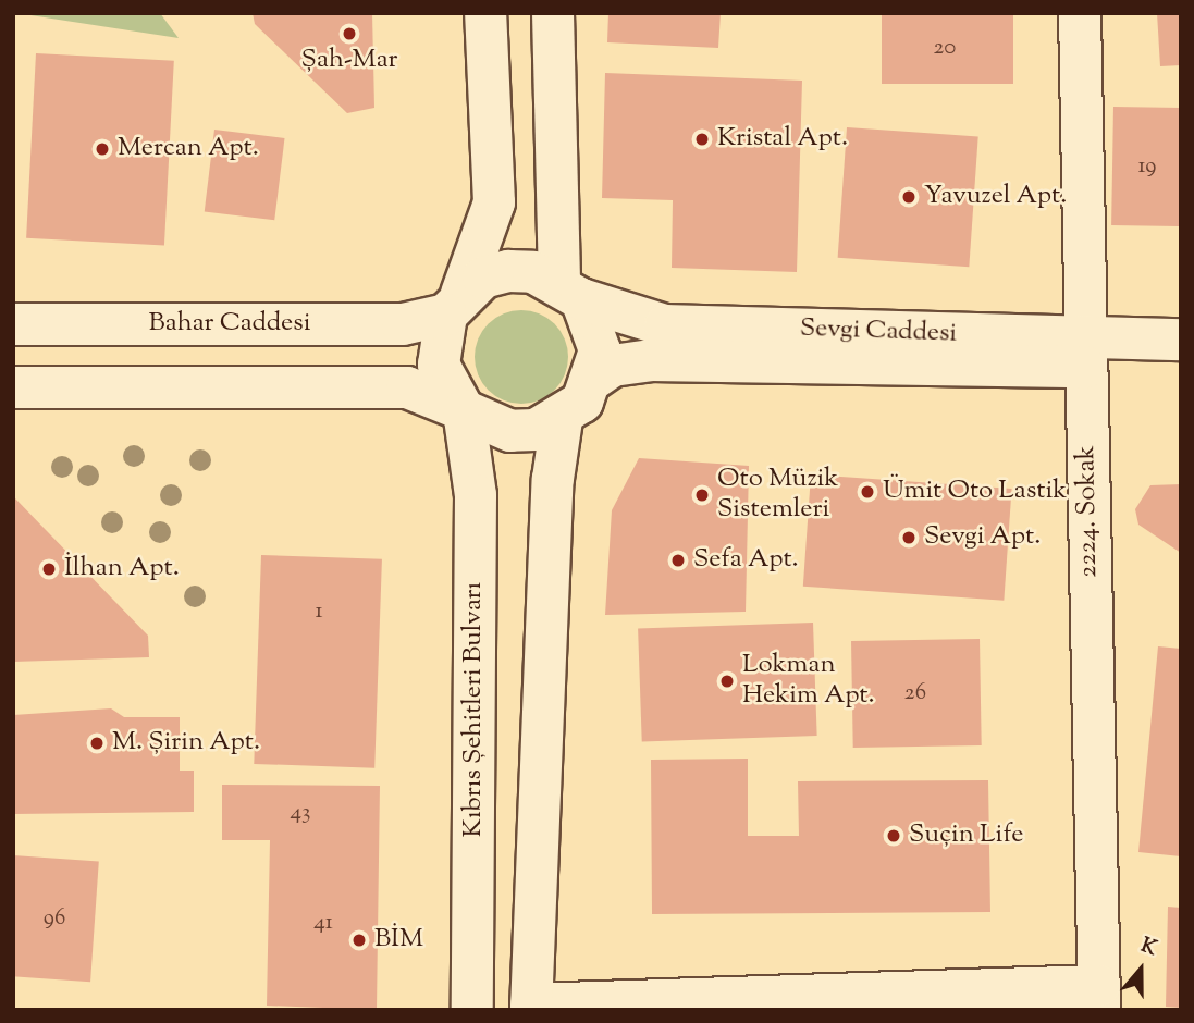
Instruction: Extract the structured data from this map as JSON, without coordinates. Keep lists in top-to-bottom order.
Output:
{
  "streets": {
    "street": [
      "Bahar Caddesi",
      "Sevgi Caddesi",
      "2224. Sokak",
      "Kıbrıs Şehitleri Bulvarı"
    ]
  },
  "crossings": [
    ["Bahar Caddesi", "Sevgi Caddesi"],
    ["Bahar Caddesi", "Kıbrıs Şehitleri Bulvarı"],
    ["Sevgi Caddesi", "2224. Sokak"],
    ["Sevgi Caddesi", "Kıbrıs Şehitleri Bulvarı"]
  ],
  "places": [
    "Şah-Mar",
    "Kristal Apt.",
    "Mercan Apt.",
    "Yavuzel Apt.",
    "Ümit Oto Lastik",
    "Oto Müzik Sistemleri",
    "Sevgi Apt.",
    "Sefa Apt.",
    "İlhan Apt.",
    "Lokman Hekim Apt.",
    "M. Şirin Apt.",
    "Suçin Life",
    "BİM"
  ],
  "house_numbers": [
    "20",
    "19",
    "1",
    "26",
    "43",
    "96",
    "41"
  ],
  "north": "top"
}
